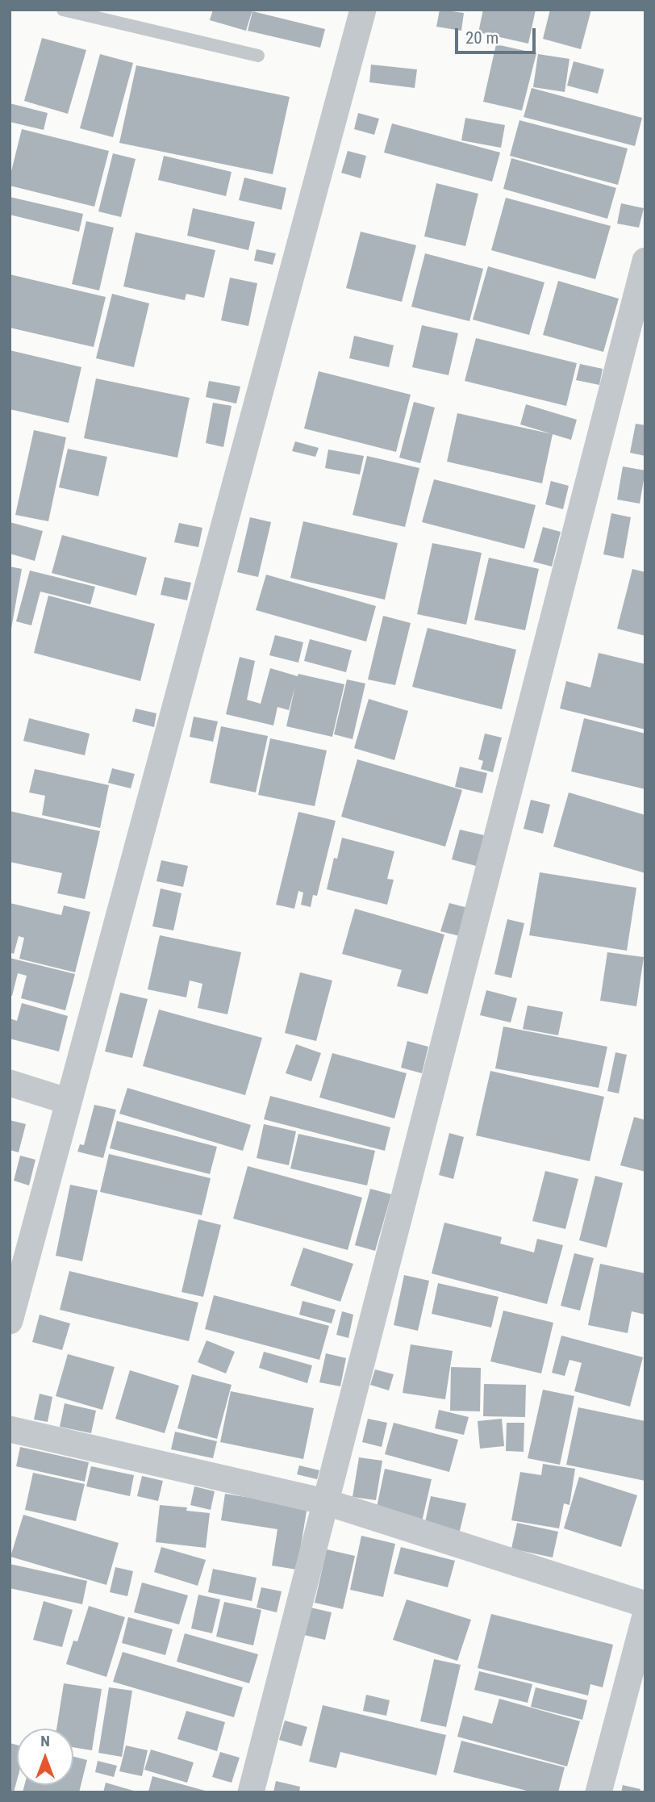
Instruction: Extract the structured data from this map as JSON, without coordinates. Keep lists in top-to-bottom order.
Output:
{
  "scale_bar": "20 m",
  "north": "top"
}
